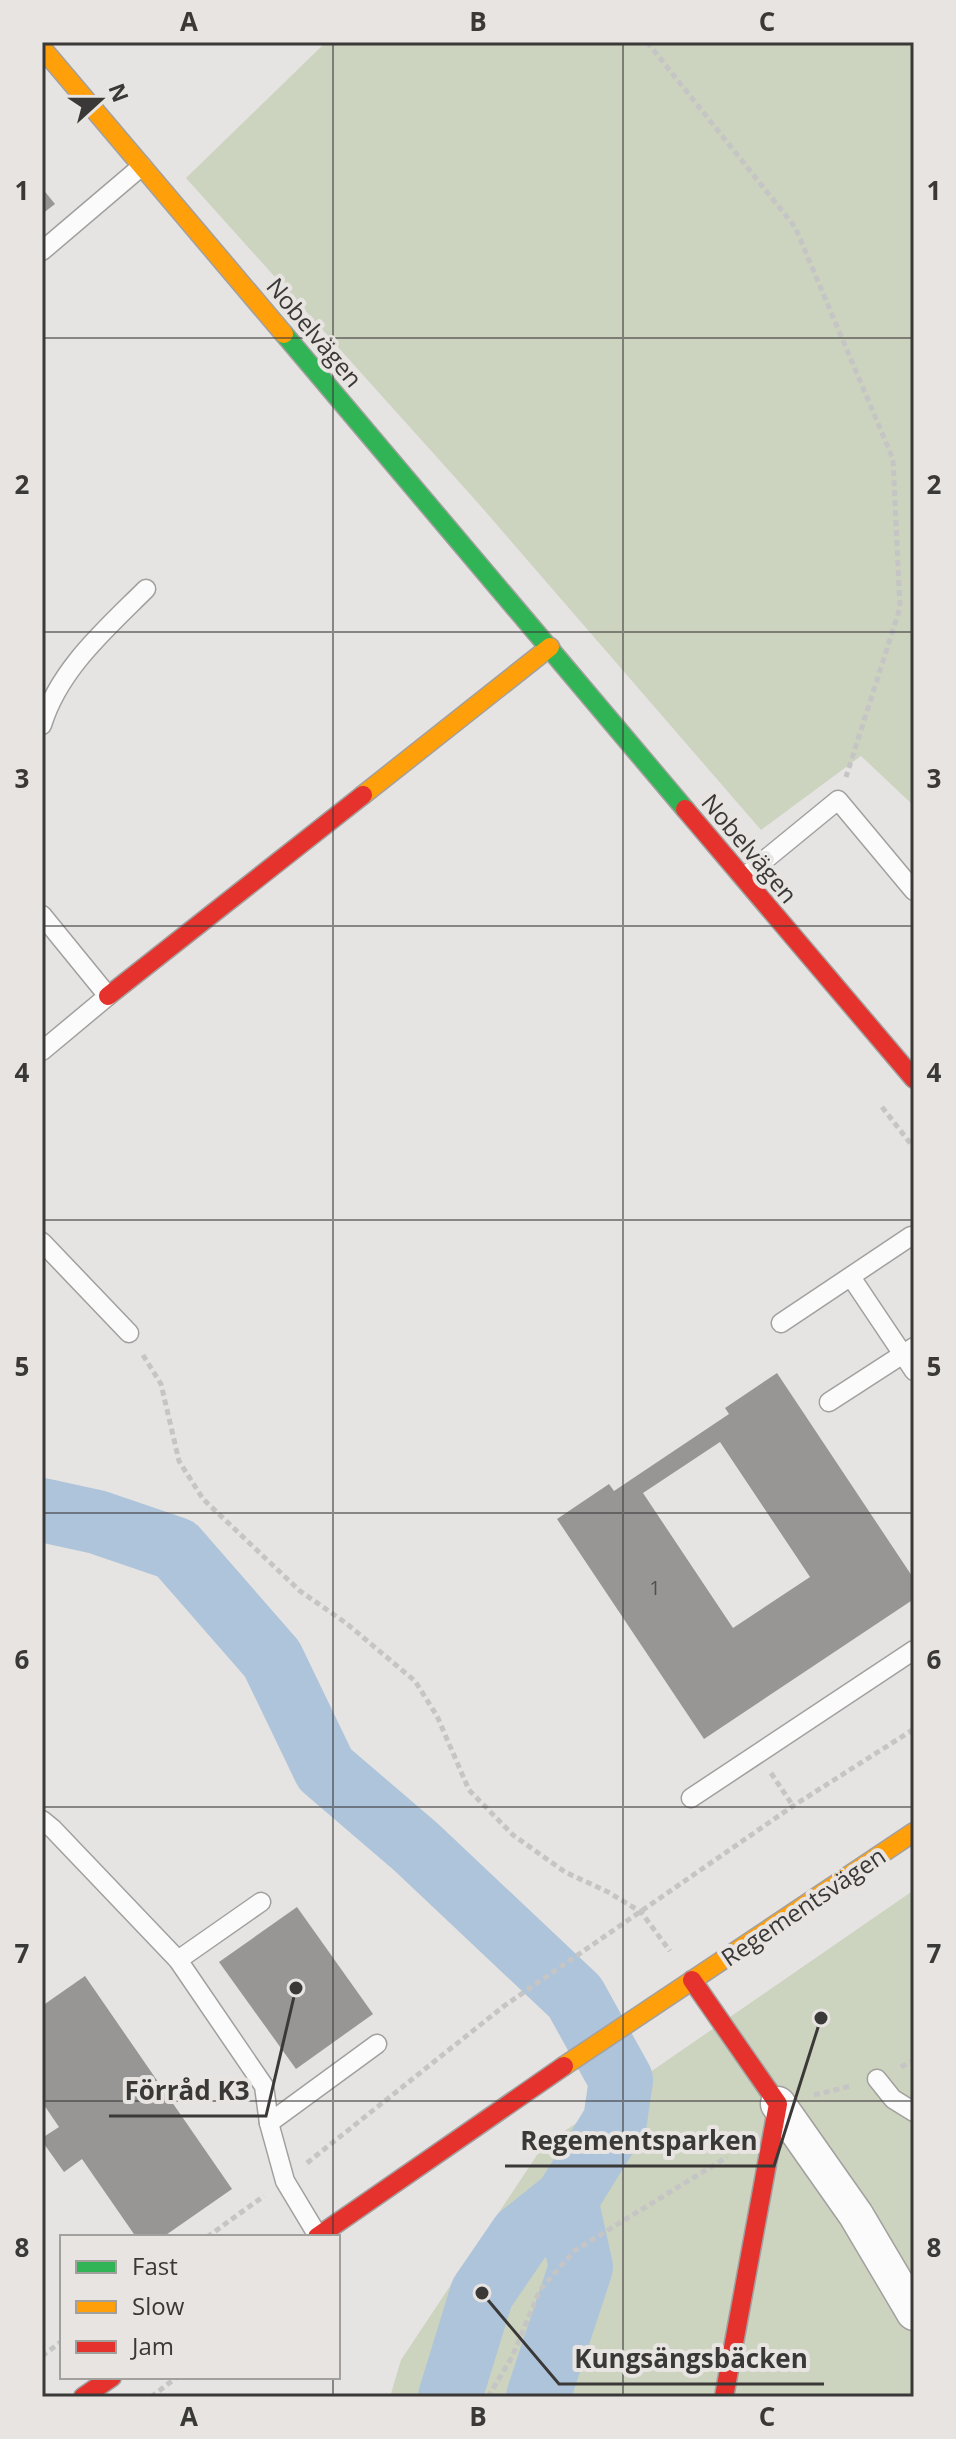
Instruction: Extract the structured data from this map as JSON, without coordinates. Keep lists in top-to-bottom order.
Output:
{
  "streets": {
    "street": ["Nobelvägen", "Regementsvägen"]
  },
  "places": ["Förråd K3", "Regementsparken", "Kungsängsbäcken"],
  "house_numbers": ["1"],
  "legend": ["Fast", "Slow", "Jam"],
  "north": "right",
  "grid": {
    "columns": ["A", "B", "C"],
    "rows": [
      "1",
      "2",
      "3",
      "4",
      "5",
      "6",
      "7",
      "8"
    ]
  }
}
